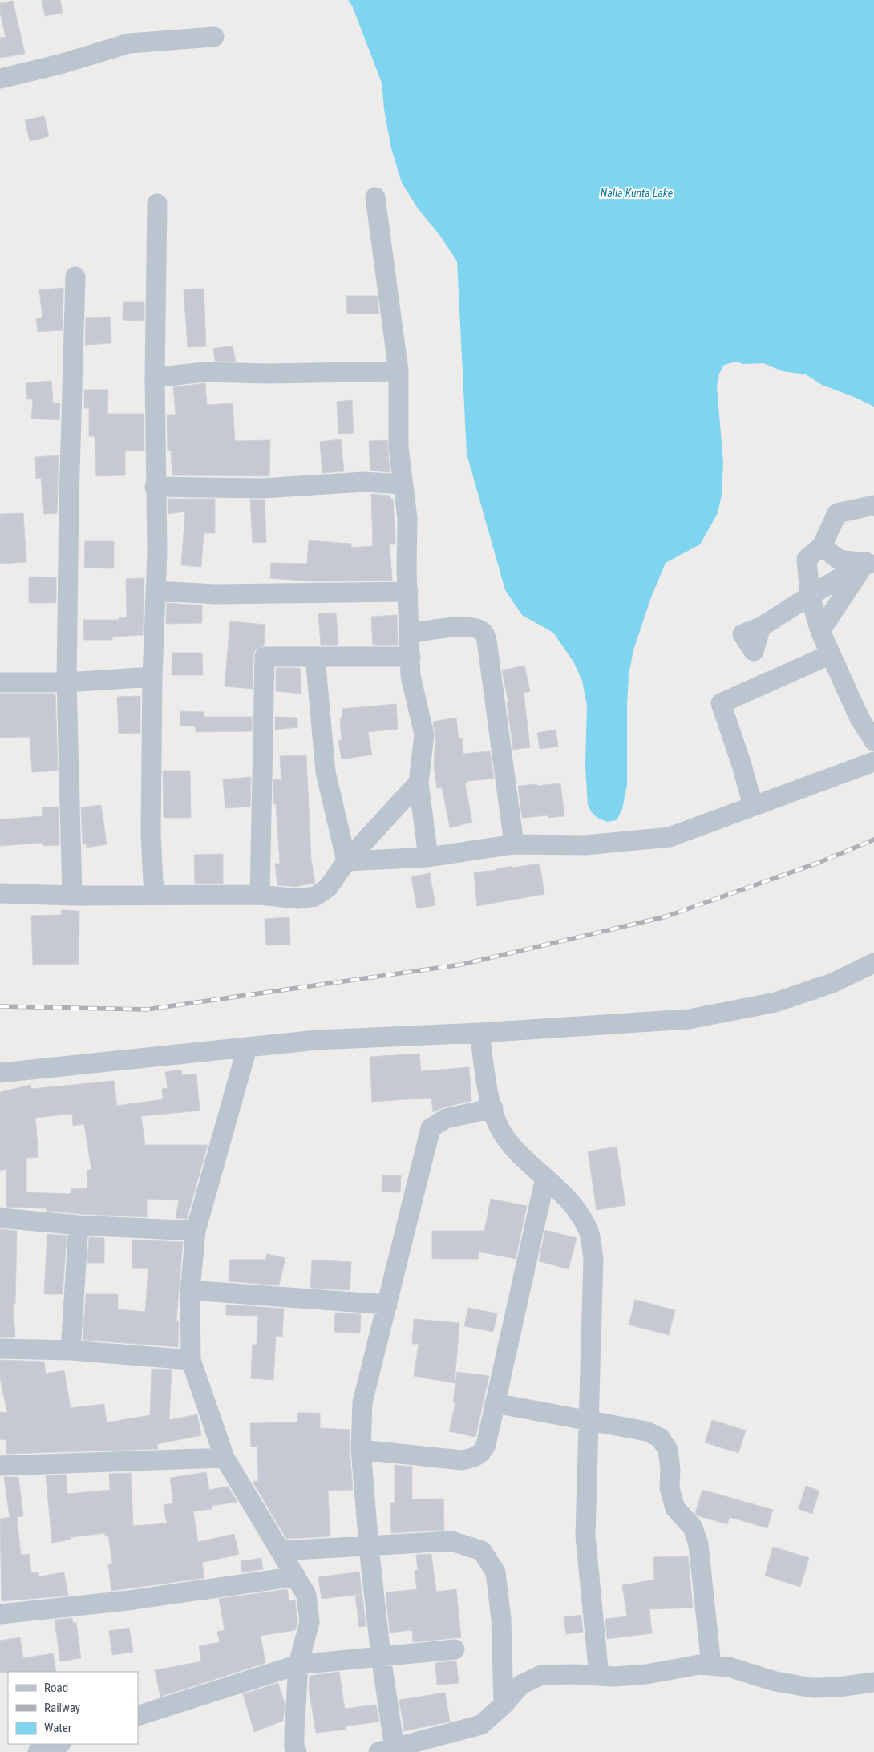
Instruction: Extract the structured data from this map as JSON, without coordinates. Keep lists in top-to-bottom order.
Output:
{
  "water": ["Nalla Kunta Lake"],
  "legend": ["Road", "Railway", "Water"]
}
